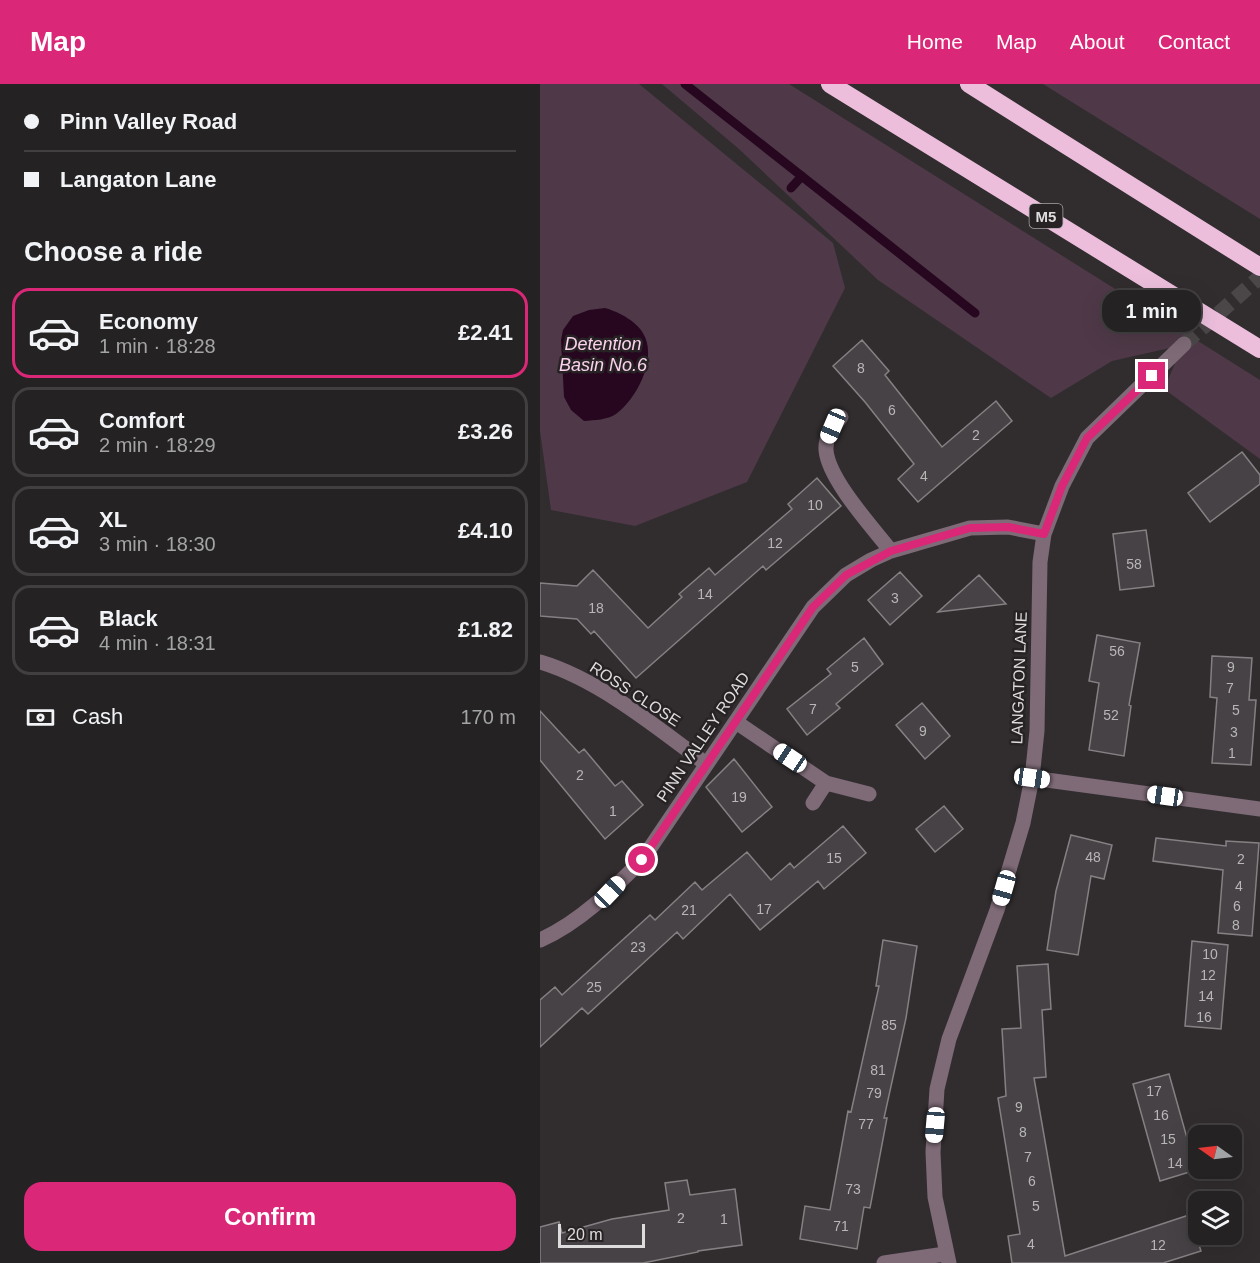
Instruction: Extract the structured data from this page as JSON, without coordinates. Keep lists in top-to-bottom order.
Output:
{
  "streets": {
    "highway": ["M5"],
    "street": ["LANGATON LANE", "ROSS CLOSE", "PINN VALLEY ROAD"]
  },
  "crossings": [
    ["LANGATON LANE", "PINN VALLEY ROAD"],
    ["ROSS CLOSE", "PINN VALLEY ROAD"]
  ],
  "water": ["Detention Basin No.6"],
  "house_numbers": [
    "8",
    "6",
    "2",
    "4",
    "10",
    "12",
    "58",
    "14",
    "3",
    "18",
    "56",
    "5",
    "9",
    "7",
    "7",
    "5",
    "52",
    "9",
    "3",
    "1",
    "2",
    "19",
    "1",
    "48",
    "15",
    "2",
    "4",
    "6",
    "17",
    "21",
    "8",
    "23",
    "10",
    "12",
    "25",
    "14",
    "16",
    "85",
    "81",
    "17",
    "79",
    "9",
    "16",
    "77",
    "8",
    "15",
    "7",
    "14",
    "6",
    "73",
    "5",
    "2",
    "1",
    "71",
    "4",
    "12"
  ],
  "scale_bar": "20 m",
  "north": "left",
  "page": {
    "header": "Map",
    "nav": [
      "Home",
      "Map",
      "About",
      "Contact"
    ],
    "banner": ["Pinn Valley Road", "Langaton Lane"],
    "heading": "Choose a ride",
    "list": [
      {
        "name": "Economy",
        "note": "1 min · 18:28",
        "value": "£2.41"
      },
      {
        "name": "Comfort",
        "note": "2 min · 18:29",
        "value": "£3.26"
      },
      {
        "name": "XL",
        "note": "3 min · 18:30",
        "value": "£4.10"
      },
      {
        "name": "Black",
        "note": "4 min · 18:31",
        "value": "£1.82"
      }
    ],
    "bubble": "1 min",
    "pay": ["Cash", "170 m"],
    "buttons": "Confirm",
    "scale": "20 m"
  }
}
